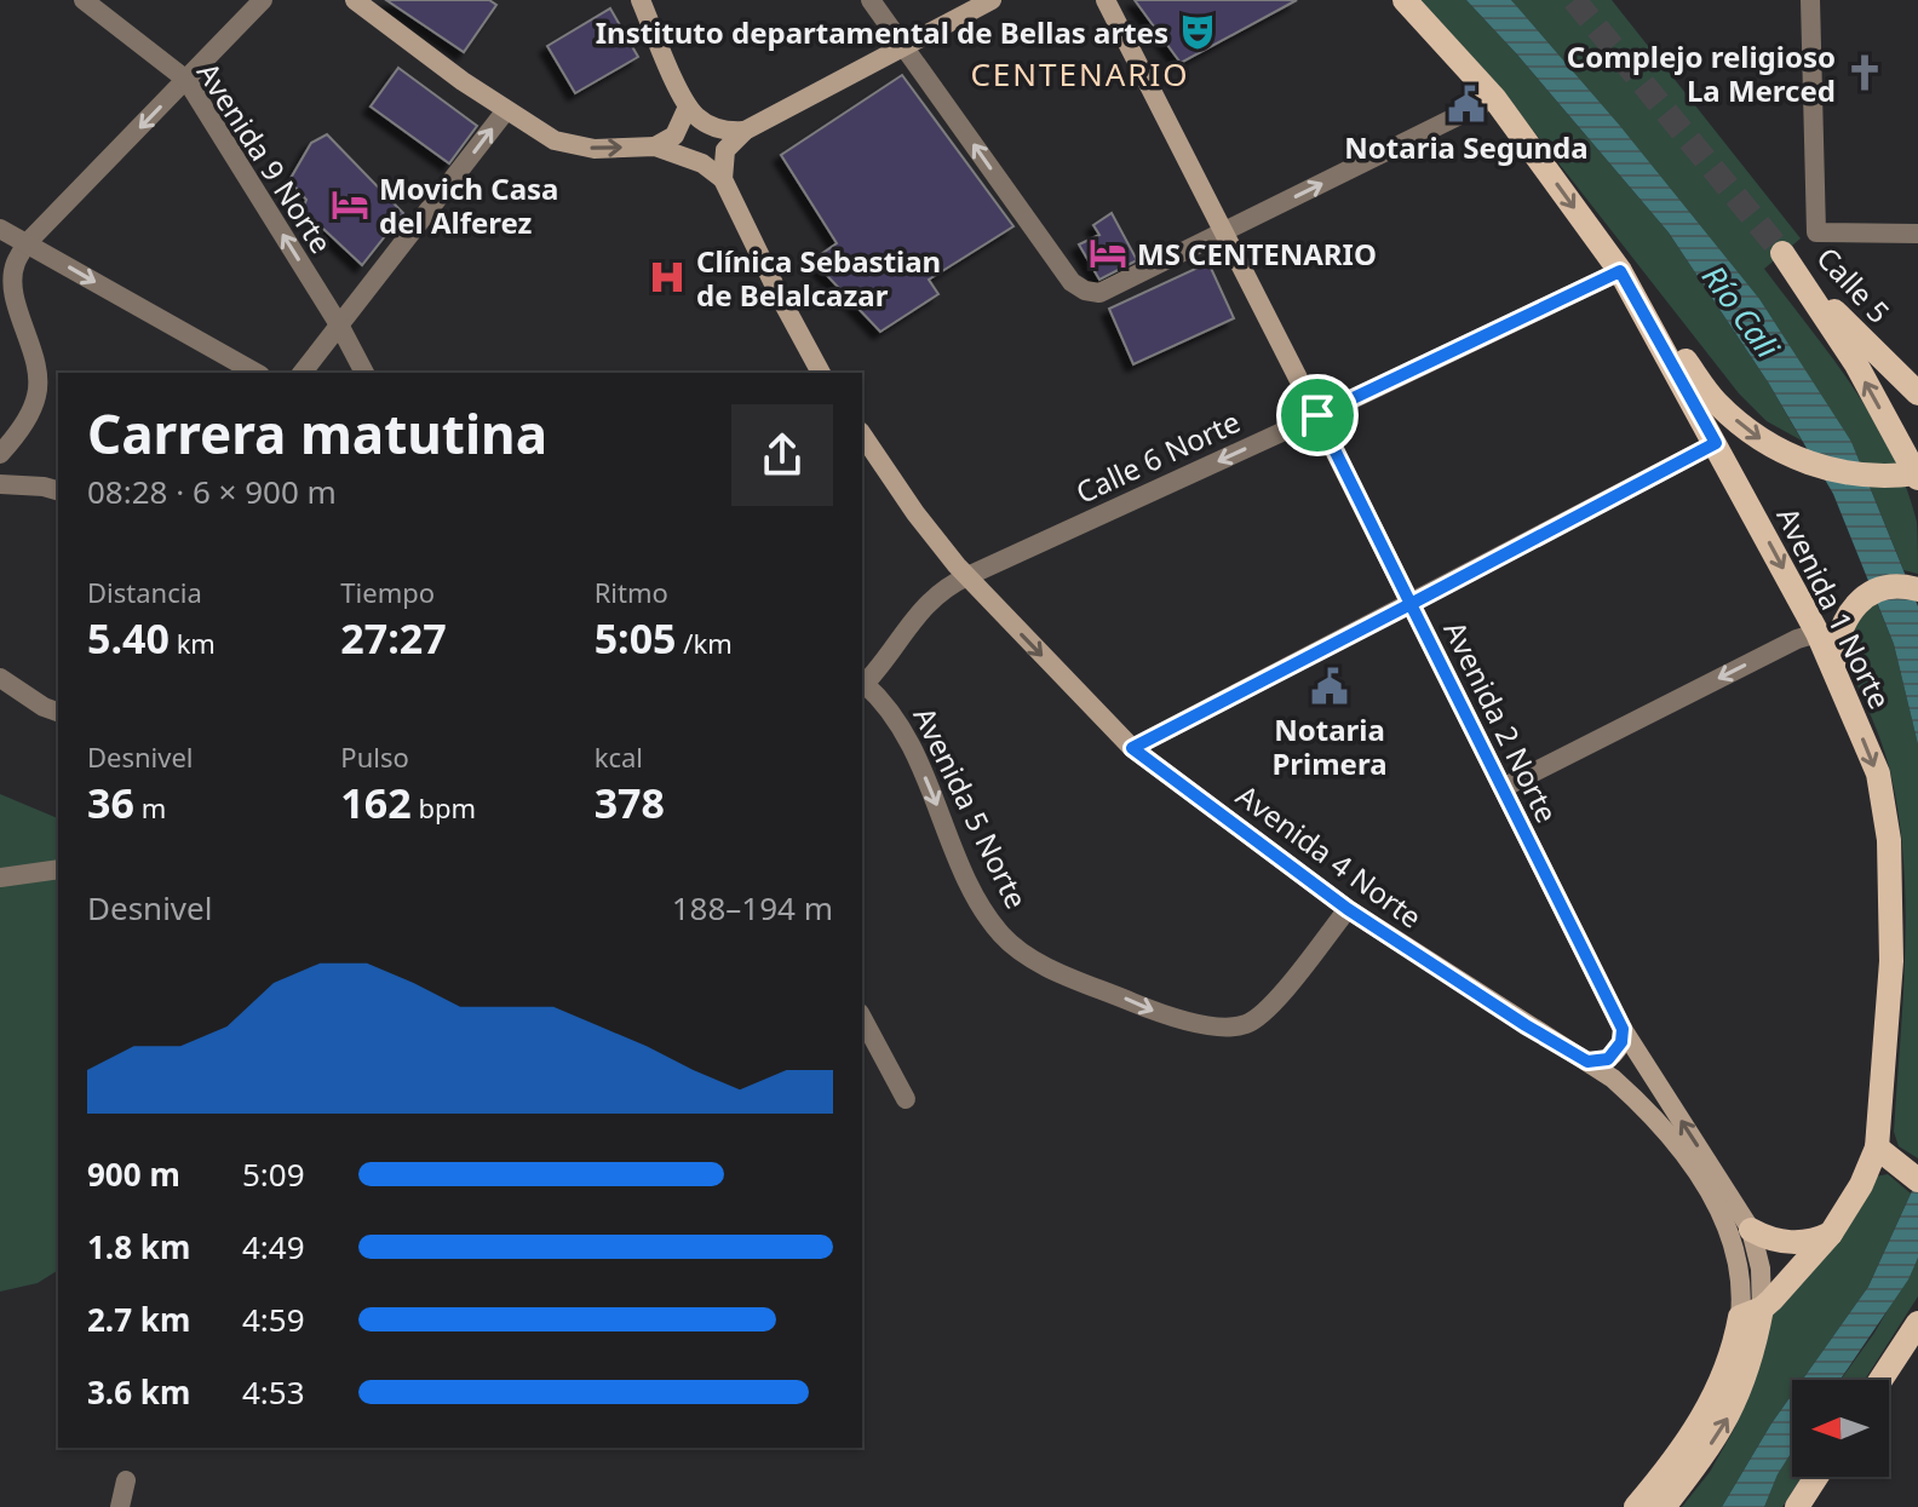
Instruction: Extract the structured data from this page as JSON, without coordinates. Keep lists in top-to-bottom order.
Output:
{
  "streets": {
    "main road": [
      "Calle 5",
      "Avenida 1 Norte",
      "Avenida 2 Norte",
      "Avenida 4 Norte"
    ],
    "street": ["Avenida 9 Norte", "Calle 6 Norte", "Avenida 5 Norte"]
  },
  "crossings": [
    ["Calle 6 Norte", "Avenida 1 Norte"],
    ["Calle 6 Norte", "Avenida 2 Norte"],
    ["Calle 6 Norte", "Avenida 5 Norte"],
    ["Calle 6 Norte", "Avenida 4 Norte"],
    ["Avenida 1 Norte", "Avenida 2 Norte"],
    ["Avenida 1 Norte", "Avenida 4 Norte"],
    ["Avenida 2 Norte", "Avenida 4 Norte"],
    ["Avenida 5 Norte", "Avenida 4 Norte"]
  ],
  "one_way": ["Avenida 9 Norte", "Calle 6 Norte", "Avenida 1 Norte"],
  "districts": ["CENTENARIO"],
  "water": ["Río Cali"],
  "places": {
    "theatre": ["Instituto departamental de Bellas artes"],
    "church": ["Complejo religioso La Merced"],
    "public building": ["Notaria Segunda", "Notaria Primera"],
    "hotel": ["Movich Casa del Alferez", "MS CENTENARIO"],
    "hospital": ["Clínica Sebastian de Belalcazar"]
  },
  "north": "left",
  "page": {
    "heading": ["Carrera matutina", "08:28 · 6 × 900 m"],
    "stats": [
      ["Distancia", "5.40 km"],
      ["Tiempo", "27:27"],
      ["Ritmo", "5:05 /km"],
      ["Desnivel", "36 m"],
      ["Pulso", "162 bpm"],
      ["kcal", "378"]
    ],
    "chart": ["Desnivel", "188–194 m"],
    "list": [
      {
        "name": "900 m",
        "note": "5:09"
      },
      {
        "name": "1.8 km",
        "note": "4:49"
      },
      {
        "name": "2.7 km",
        "note": "4:59"
      },
      {
        "name": "3.6 km",
        "note": "4:53"
      }
    ]
  }
}
